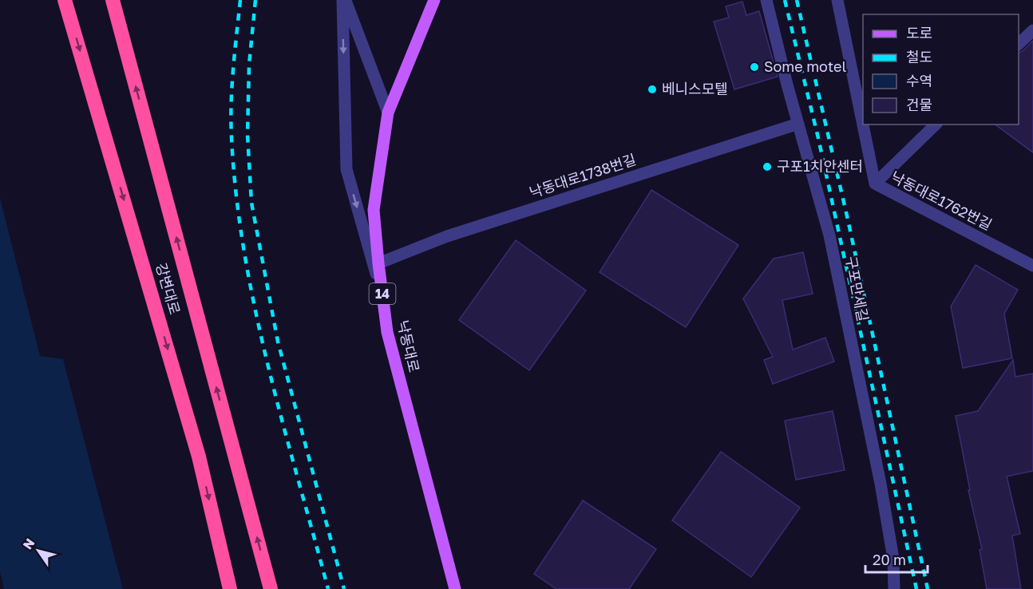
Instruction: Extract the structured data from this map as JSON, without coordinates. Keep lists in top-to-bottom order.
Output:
{
  "streets": {
    "highway": ["강변대로"],
    "main road": ["14", "낙동대로"],
    "street": ["낙동대로1738번길", "낙동대로1762번길", "구포만세길"]
  },
  "crossings": [
    ["낙동대로1738번길", "구포만세길"],
    ["낙동대로1738번길", "낙동대로"]
  ],
  "places": ["Some motel", "베니스모텔", "구포1치안센터"],
  "legend": [
    "도로",
    "철도",
    "수역",
    "건물"
  ],
  "scale_bar": "20 m",
  "north": "top left"
}
